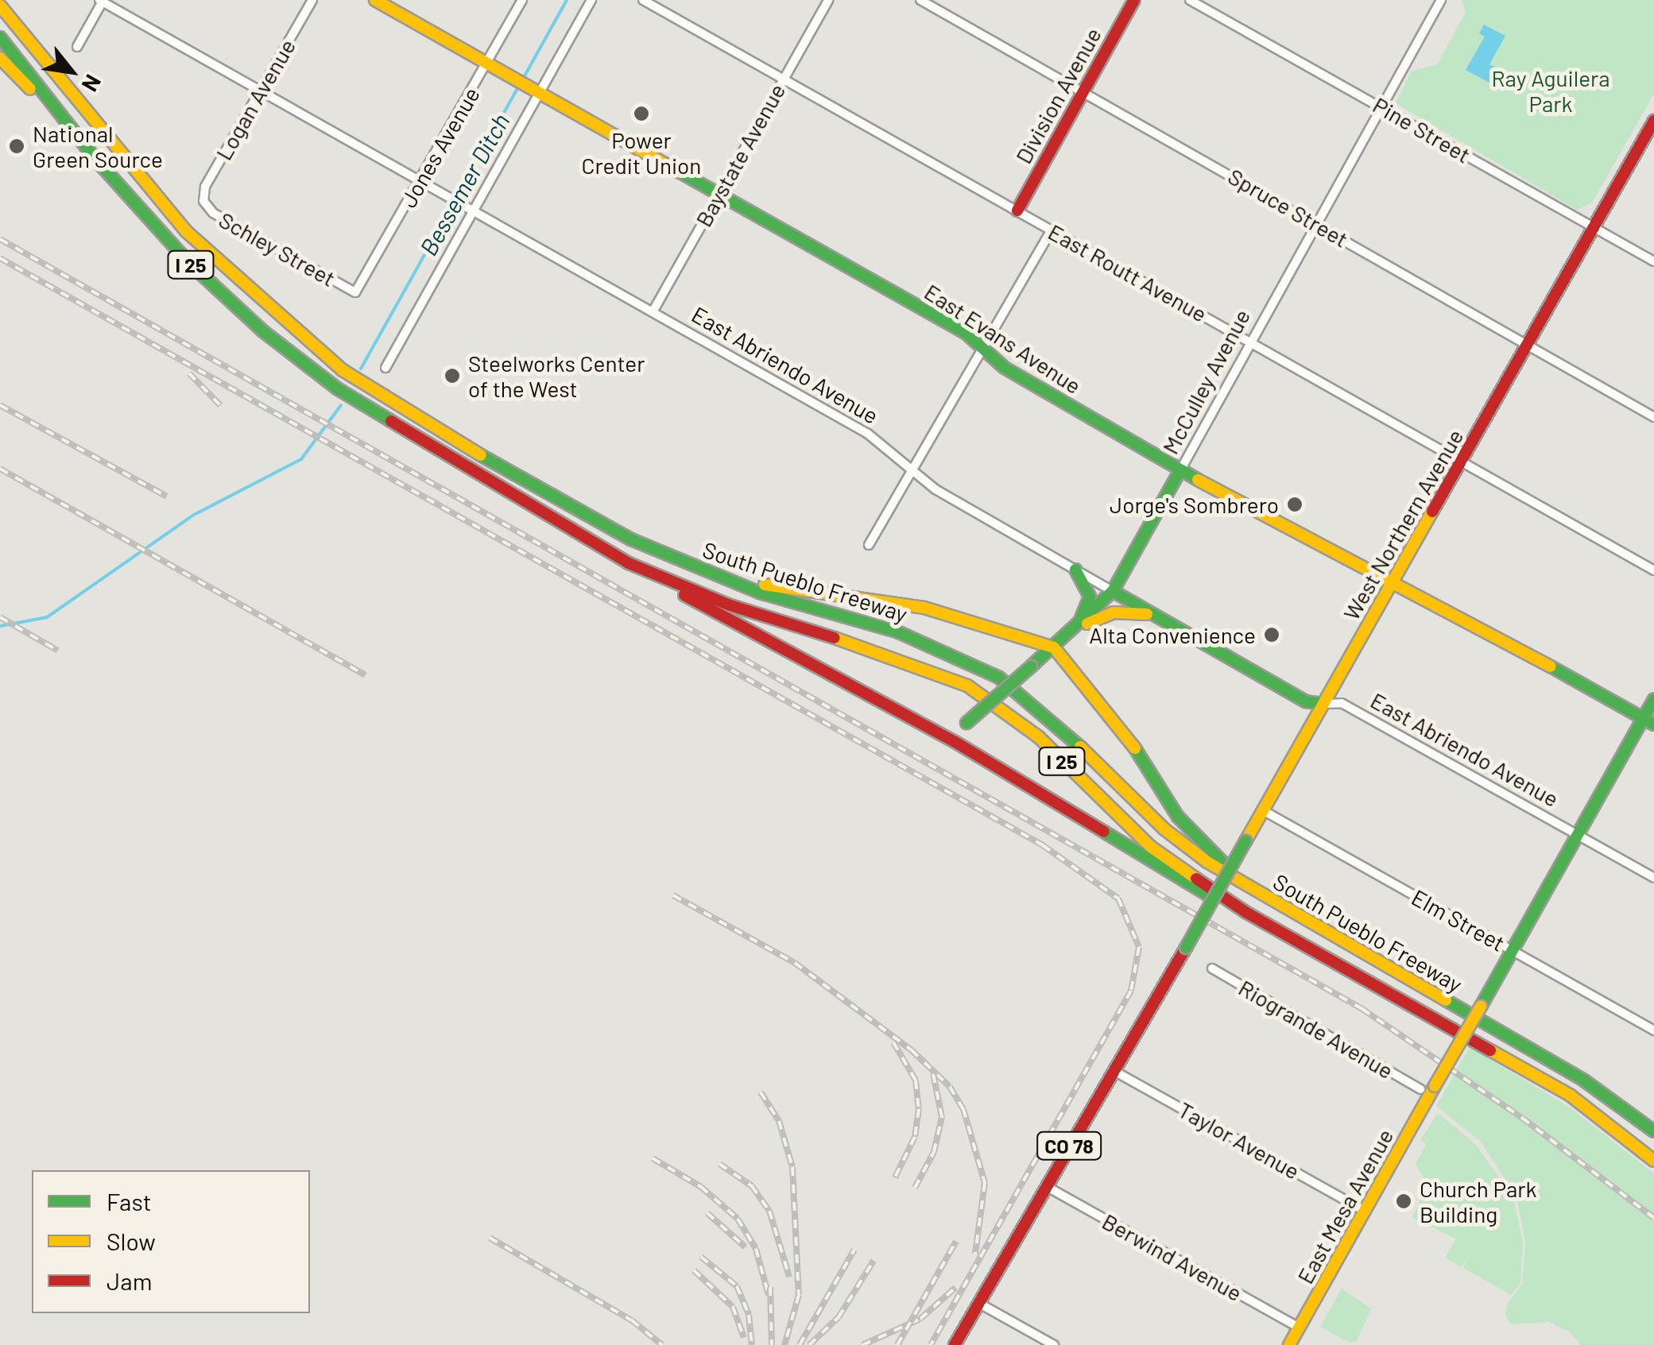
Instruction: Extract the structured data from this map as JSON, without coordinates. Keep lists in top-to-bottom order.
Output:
{
  "streets": {
    "main road": [
      "Division Avenue",
      "I 25",
      "East Evans Avenue",
      "East Abriendo Avenue",
      "McCulley Avenue",
      "West Northern Avenue",
      "South Pueblo Freeway",
      "CO 78",
      "East Mesa Avenue"
    ],
    "street": [
      "Logan Avenue",
      "Pine Street",
      "Jones Avenue",
      "Baystate Avenue",
      "Spruce Street",
      "Schley Street",
      "East Routt Avenue",
      "Elm Street",
      "Riogrande Avenue",
      "Taylor Avenue",
      "Berwind Avenue"
    ]
  },
  "crossings": [
    ["Division Avenue", "Spruce Street"],
    ["Division Avenue", "East Routt Avenue"],
    ["Logan Avenue", "Schley Street"],
    ["Logan Avenue", "East Abriendo Avenue"],
    ["Pine Street", "McCulley Avenue"],
    ["Pine Street", "West Northern Avenue"],
    ["Jones Avenue", "Schley Street"],
    ["Jones Avenue", "East Evans Avenue"],
    ["Jones Avenue", "East Abriendo Avenue"],
    ["Baystate Avenue", "East Routt Avenue"],
    ["Baystate Avenue", "East Evans Avenue"],
    ["Baystate Avenue", "East Abriendo Avenue"],
    ["Spruce Street", "McCulley Avenue"],
    ["Spruce Street", "West Northern Avenue"],
    ["East Routt Avenue", "McCulley Avenue"],
    ["East Routt Avenue", "West Northern Avenue"],
    ["East Evans Avenue", "McCulley Avenue"],
    ["East Evans Avenue", "West Northern Avenue"],
    ["East Evans Avenue", "East Mesa Avenue"],
    ["East Abriendo Avenue", "McCulley Avenue"],
    ["East Abriendo Avenue", "West Northern Avenue"],
    ["East Abriendo Avenue", "East Mesa Avenue"],
    ["West Northern Avenue", "Elm Street"],
    ["West Northern Avenue", "Taylor Avenue"],
    ["West Northern Avenue", "CO 78"],
    ["Elm Street", "East Mesa Avenue"],
    ["Taylor Avenue", "CO 78"],
    ["Taylor Avenue", "East Mesa Avenue"],
    ["CO 78", "Berwind Avenue"],
    ["East Mesa Avenue", "Berwind Avenue"]
  ],
  "water": ["Bessemer Ditch"],
  "parks": ["Ray Aguilera Park"],
  "places": [
    "Power Credit Union",
    "National Green Source",
    "Steelworks Center of the West",
    "Jorge's Sombrero",
    "Alta Convenience",
    "Church Park Building"
  ],
  "legend": ["Fast", "Slow", "Jam"],
  "north": "bottom right"
}
